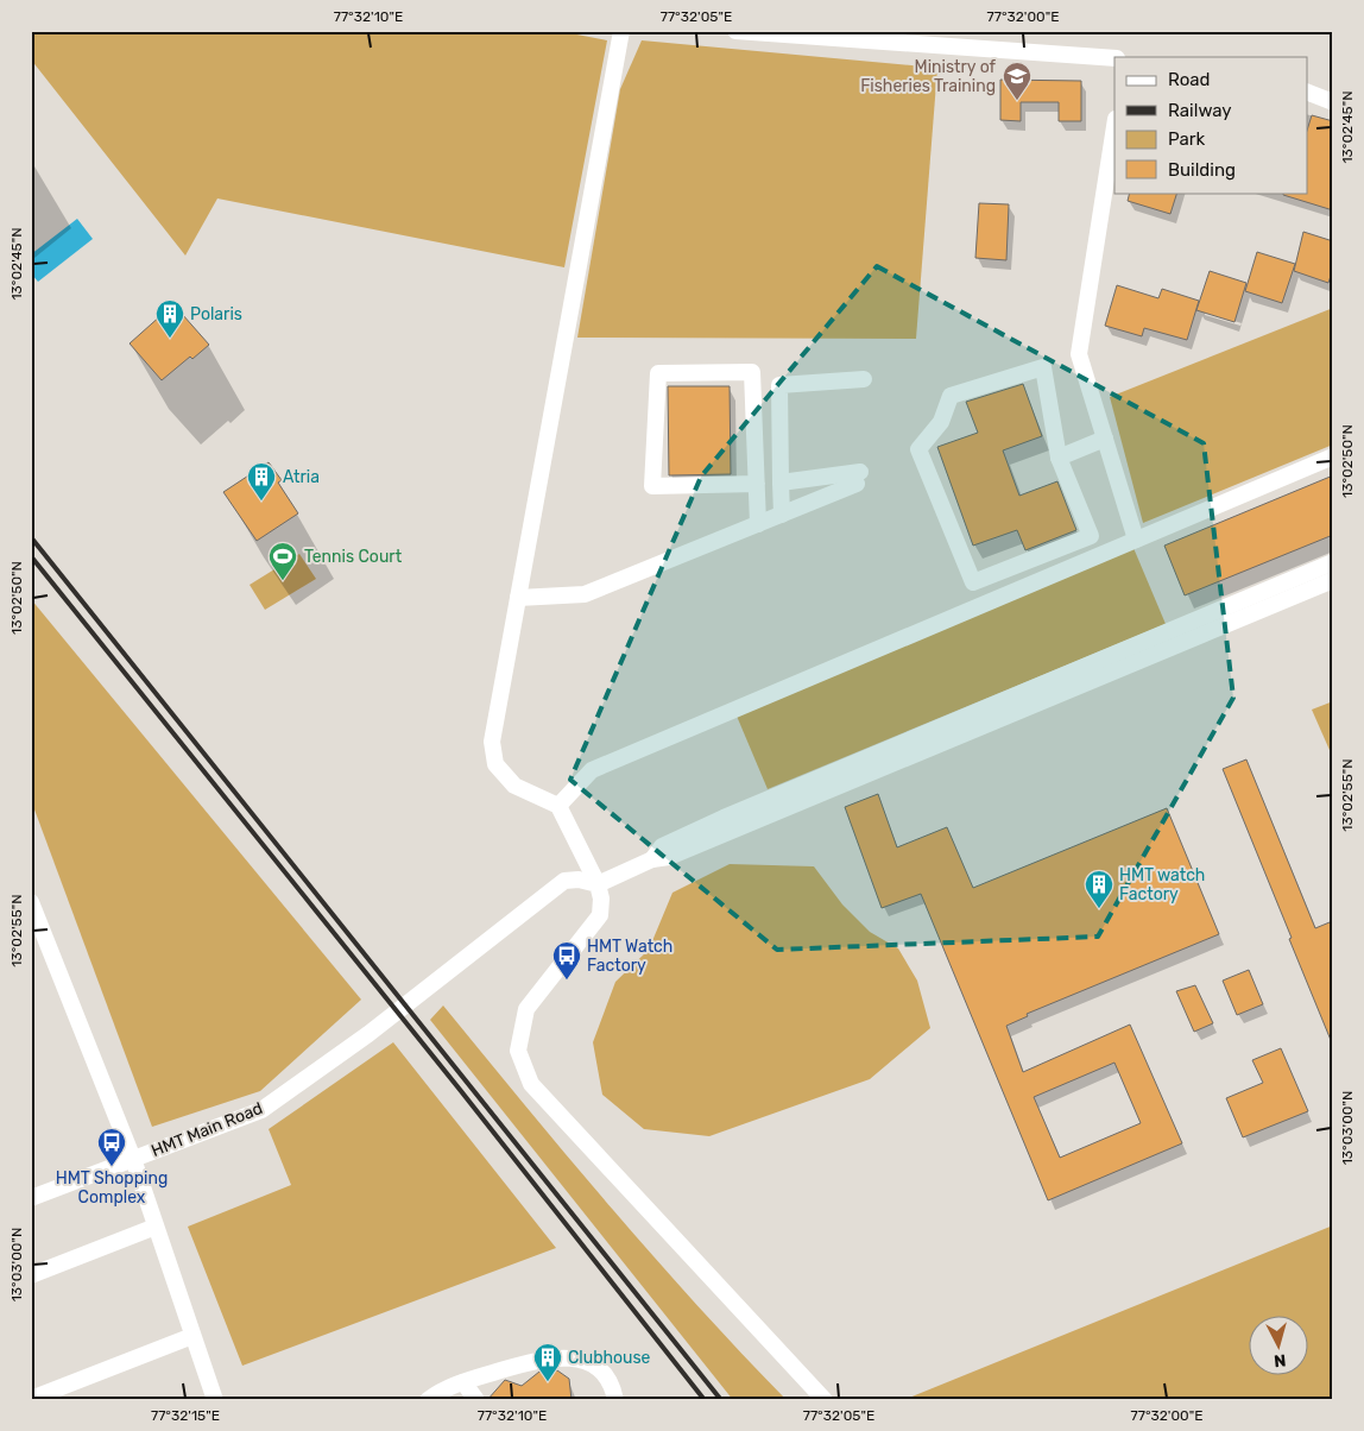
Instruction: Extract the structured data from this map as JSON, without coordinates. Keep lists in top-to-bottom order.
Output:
{
  "streets": {
    "street": ["HMT Main Road"]
  },
  "places": {
    "school or university": ["Ministry of Fisheries Training"],
    "building": [
      "Polaris",
      "Atria",
      "HMT watch Factory",
      "Clubhouse"
    ],
    "sports": ["Tennis Court"],
    "bus stop": ["HMT Watch Factory", "HMT Shopping Complex"]
  },
  "legend": [
    "Road",
    "Railway",
    "Park",
    "Building"
  ],
  "north": "bottom",
  "coordinates": [
    "77°32'10\"E",
    "77°32'05\"E",
    "77°32'00\"E",
    "13°02'45\"N",
    "13°02'50\"N",
    "13°02'55\"N",
    "13°03'00\"N",
    "77°32'15\"E"
  ]
}
